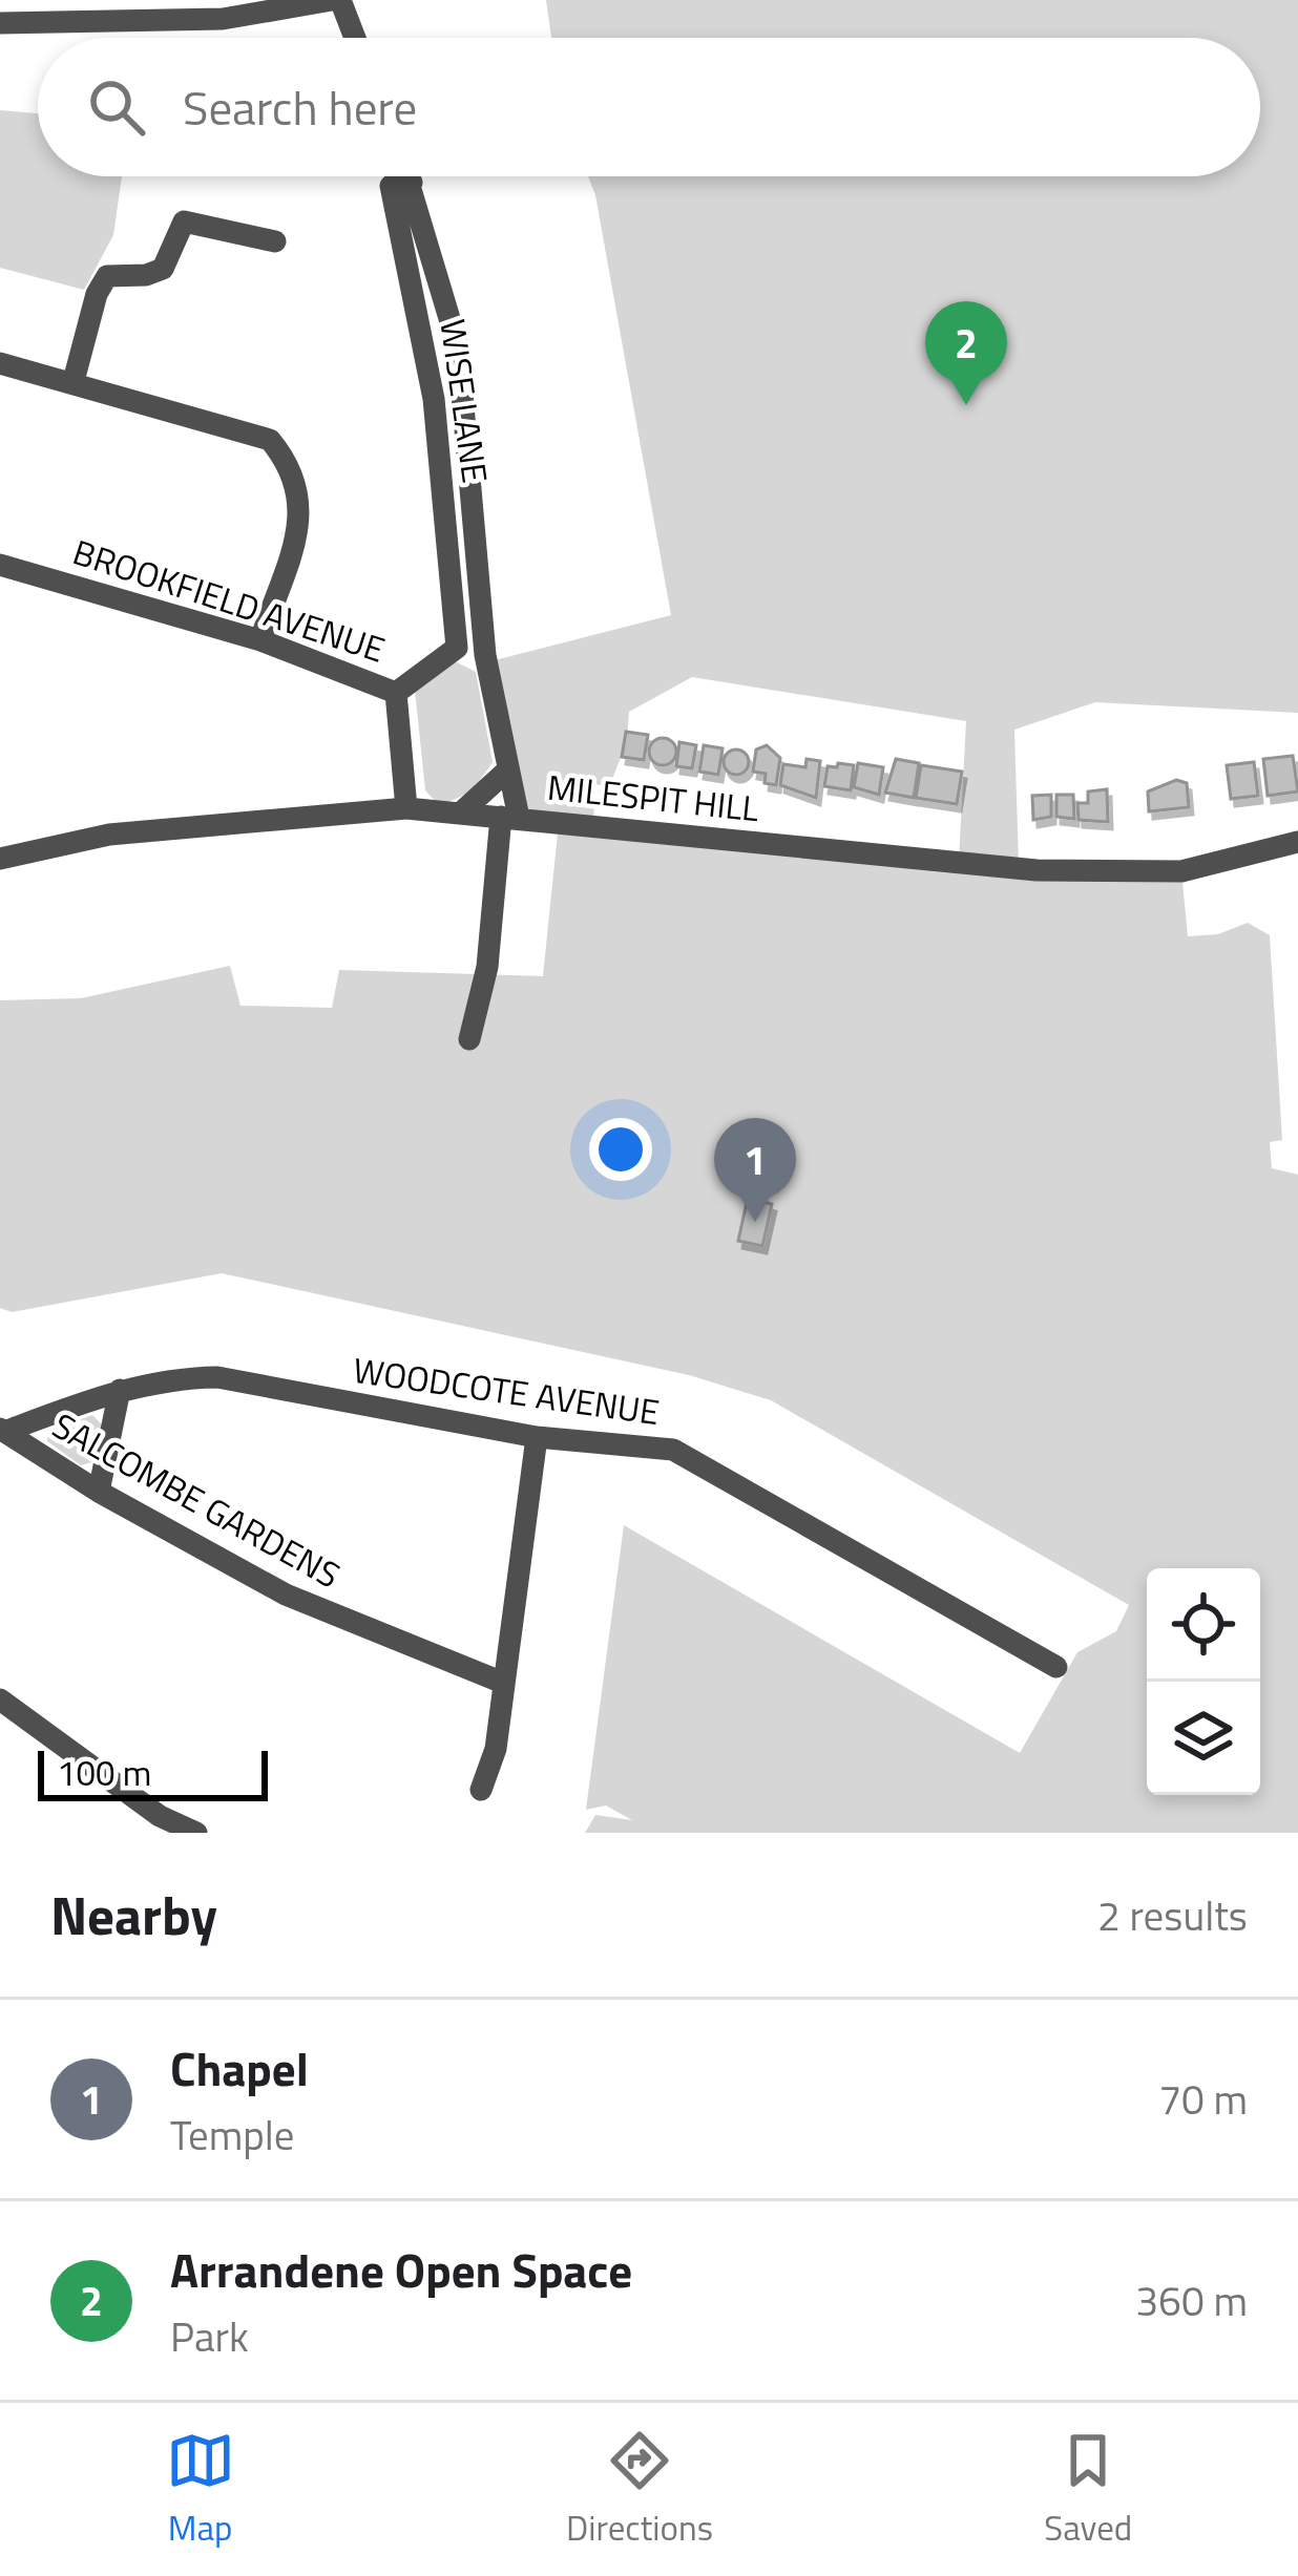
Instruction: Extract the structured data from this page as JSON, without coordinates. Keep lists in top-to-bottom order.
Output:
{
  "streets": {
    "street": [
      "WISE LANE",
      "BROOKFIELD AVENUE",
      "MILESPIT HILL",
      "WOODCOTE AVENUE",
      "SALCOMBE GARDENS"
    ]
  },
  "crossings": [
    ["WISE LANE", "MILESPIT HILL"],
    ["BROOKFIELD AVENUE", "MILESPIT HILL"],
    ["WOODCOTE AVENUE", "SALCOMBE GARDENS"]
  ],
  "scale_bar": "100 m",
  "page": {
    "search": "Search here",
    "pins": ["2", "1"],
    "scale": "100 m",
    "heading": ["Nearby", "2 results"],
    "list": [
      {
        "mark": "1",
        "name": "Chapel",
        "note": "Temple",
        "value": "70 m"
      },
      {
        "mark": "2",
        "name": "Arrandene Open Space",
        "note": "Park",
        "value": "360 m"
      }
    ],
    "nav": ["Map", "Directions", "Saved"]
  }
}
